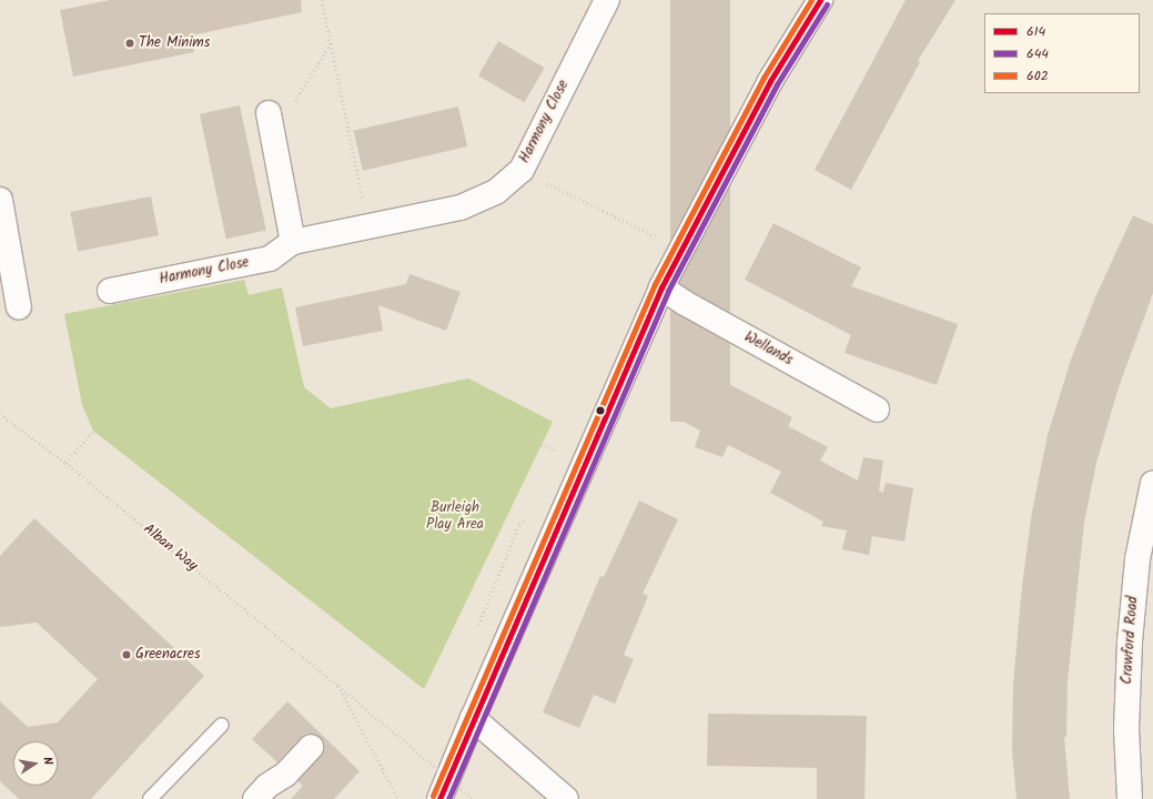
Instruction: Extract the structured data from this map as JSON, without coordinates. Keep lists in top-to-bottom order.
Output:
{
  "streets": {
    "street": ["Harmony Close", "Wellands", "Crawford Road"],
    "path": ["Alban Way"]
  },
  "parks": ["Burleigh Play Area"],
  "places": ["The Minims", "Greenacres"],
  "lines": ["transit line 614", "transit line 602", "transit line 644"],
  "legend": ["614", "644", "602"],
  "north": "right"
}
